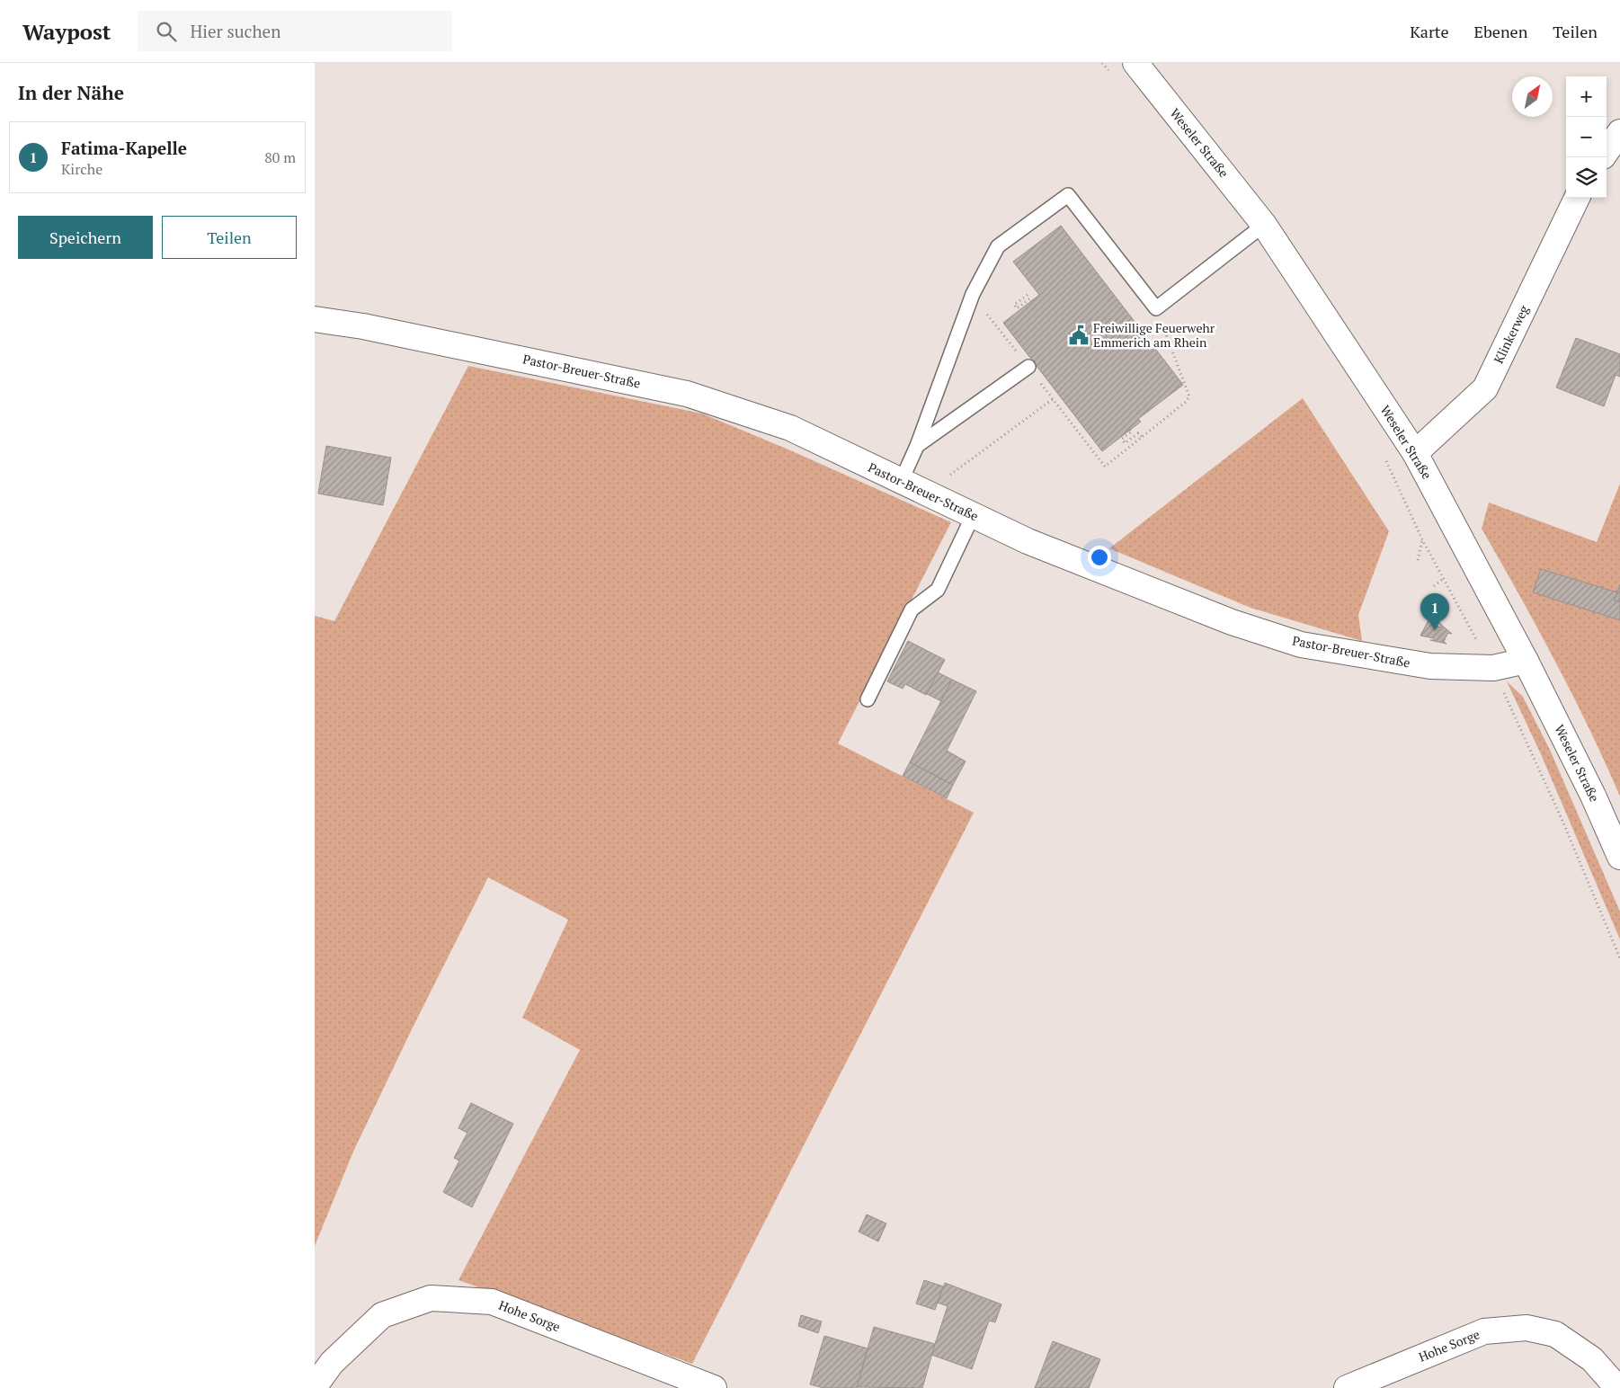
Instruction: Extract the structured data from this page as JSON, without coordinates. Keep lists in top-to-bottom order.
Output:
{
  "streets": {
    "street": [
      "Weseler Straße",
      "Klinkerweg",
      "Pastor-Breuer-Straße",
      "Hohe Sorge"
    ]
  },
  "crossings": [
    ["Weseler Straße", "Klinkerweg"],
    ["Weseler Straße", "Pastor-Breuer-Straße"]
  ],
  "places": {
    "public building": ["Freiwillige Feuerwehr Emmerich am Rhein"]
  },
  "north": "top right",
  "page": {
    "header": "Waypost",
    "search": "Hier suchen",
    "nav": ["Karte", "Ebenen", "Teilen"],
    "heading": "In der Nähe",
    "map_buttons": ["+", "−"],
    "list": [
      {
        "mark": "1",
        "name": "Fatima-Kapelle",
        "note": "Kirche",
        "value": "80 m"
      }
    ],
    "buttons": ["Speichern", "Teilen"],
    "pins": "1"
  }
}
